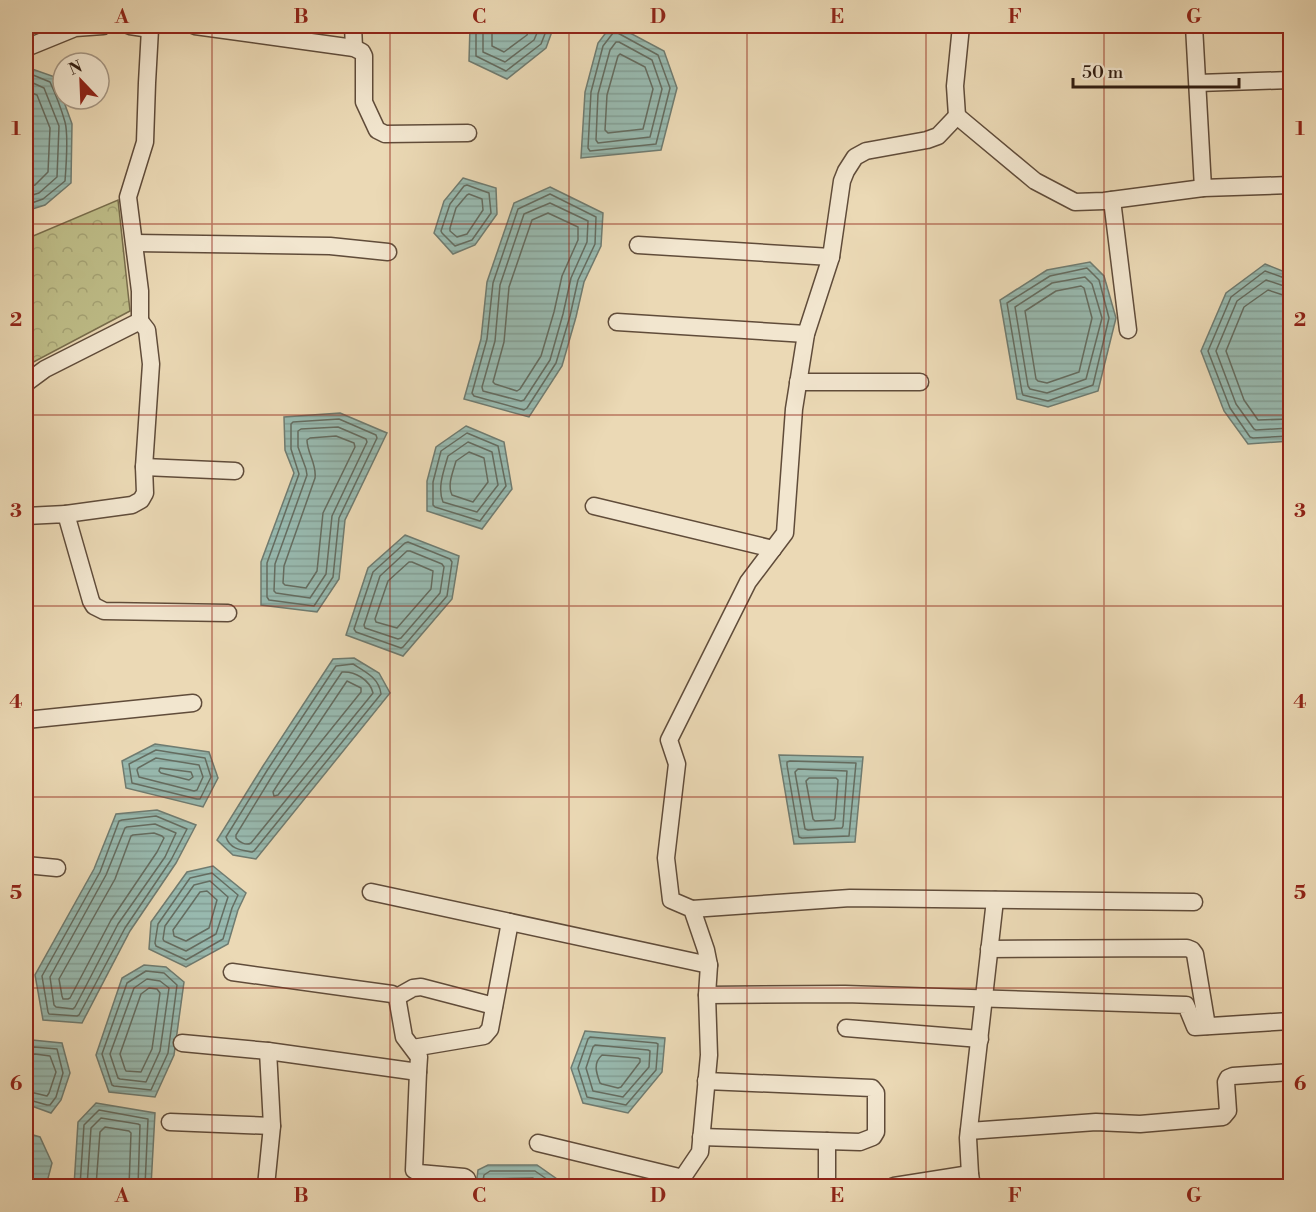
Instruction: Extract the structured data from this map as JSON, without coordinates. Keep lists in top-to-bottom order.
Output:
{
  "scale_bar": "50 m",
  "north": "top left",
  "grid": {
    "columns": [
      "A",
      "B",
      "C",
      "D",
      "E",
      "F",
      "G"
    ],
    "rows": [
      "1",
      "2",
      "3",
      "4",
      "5",
      "6"
    ]
  }
}
